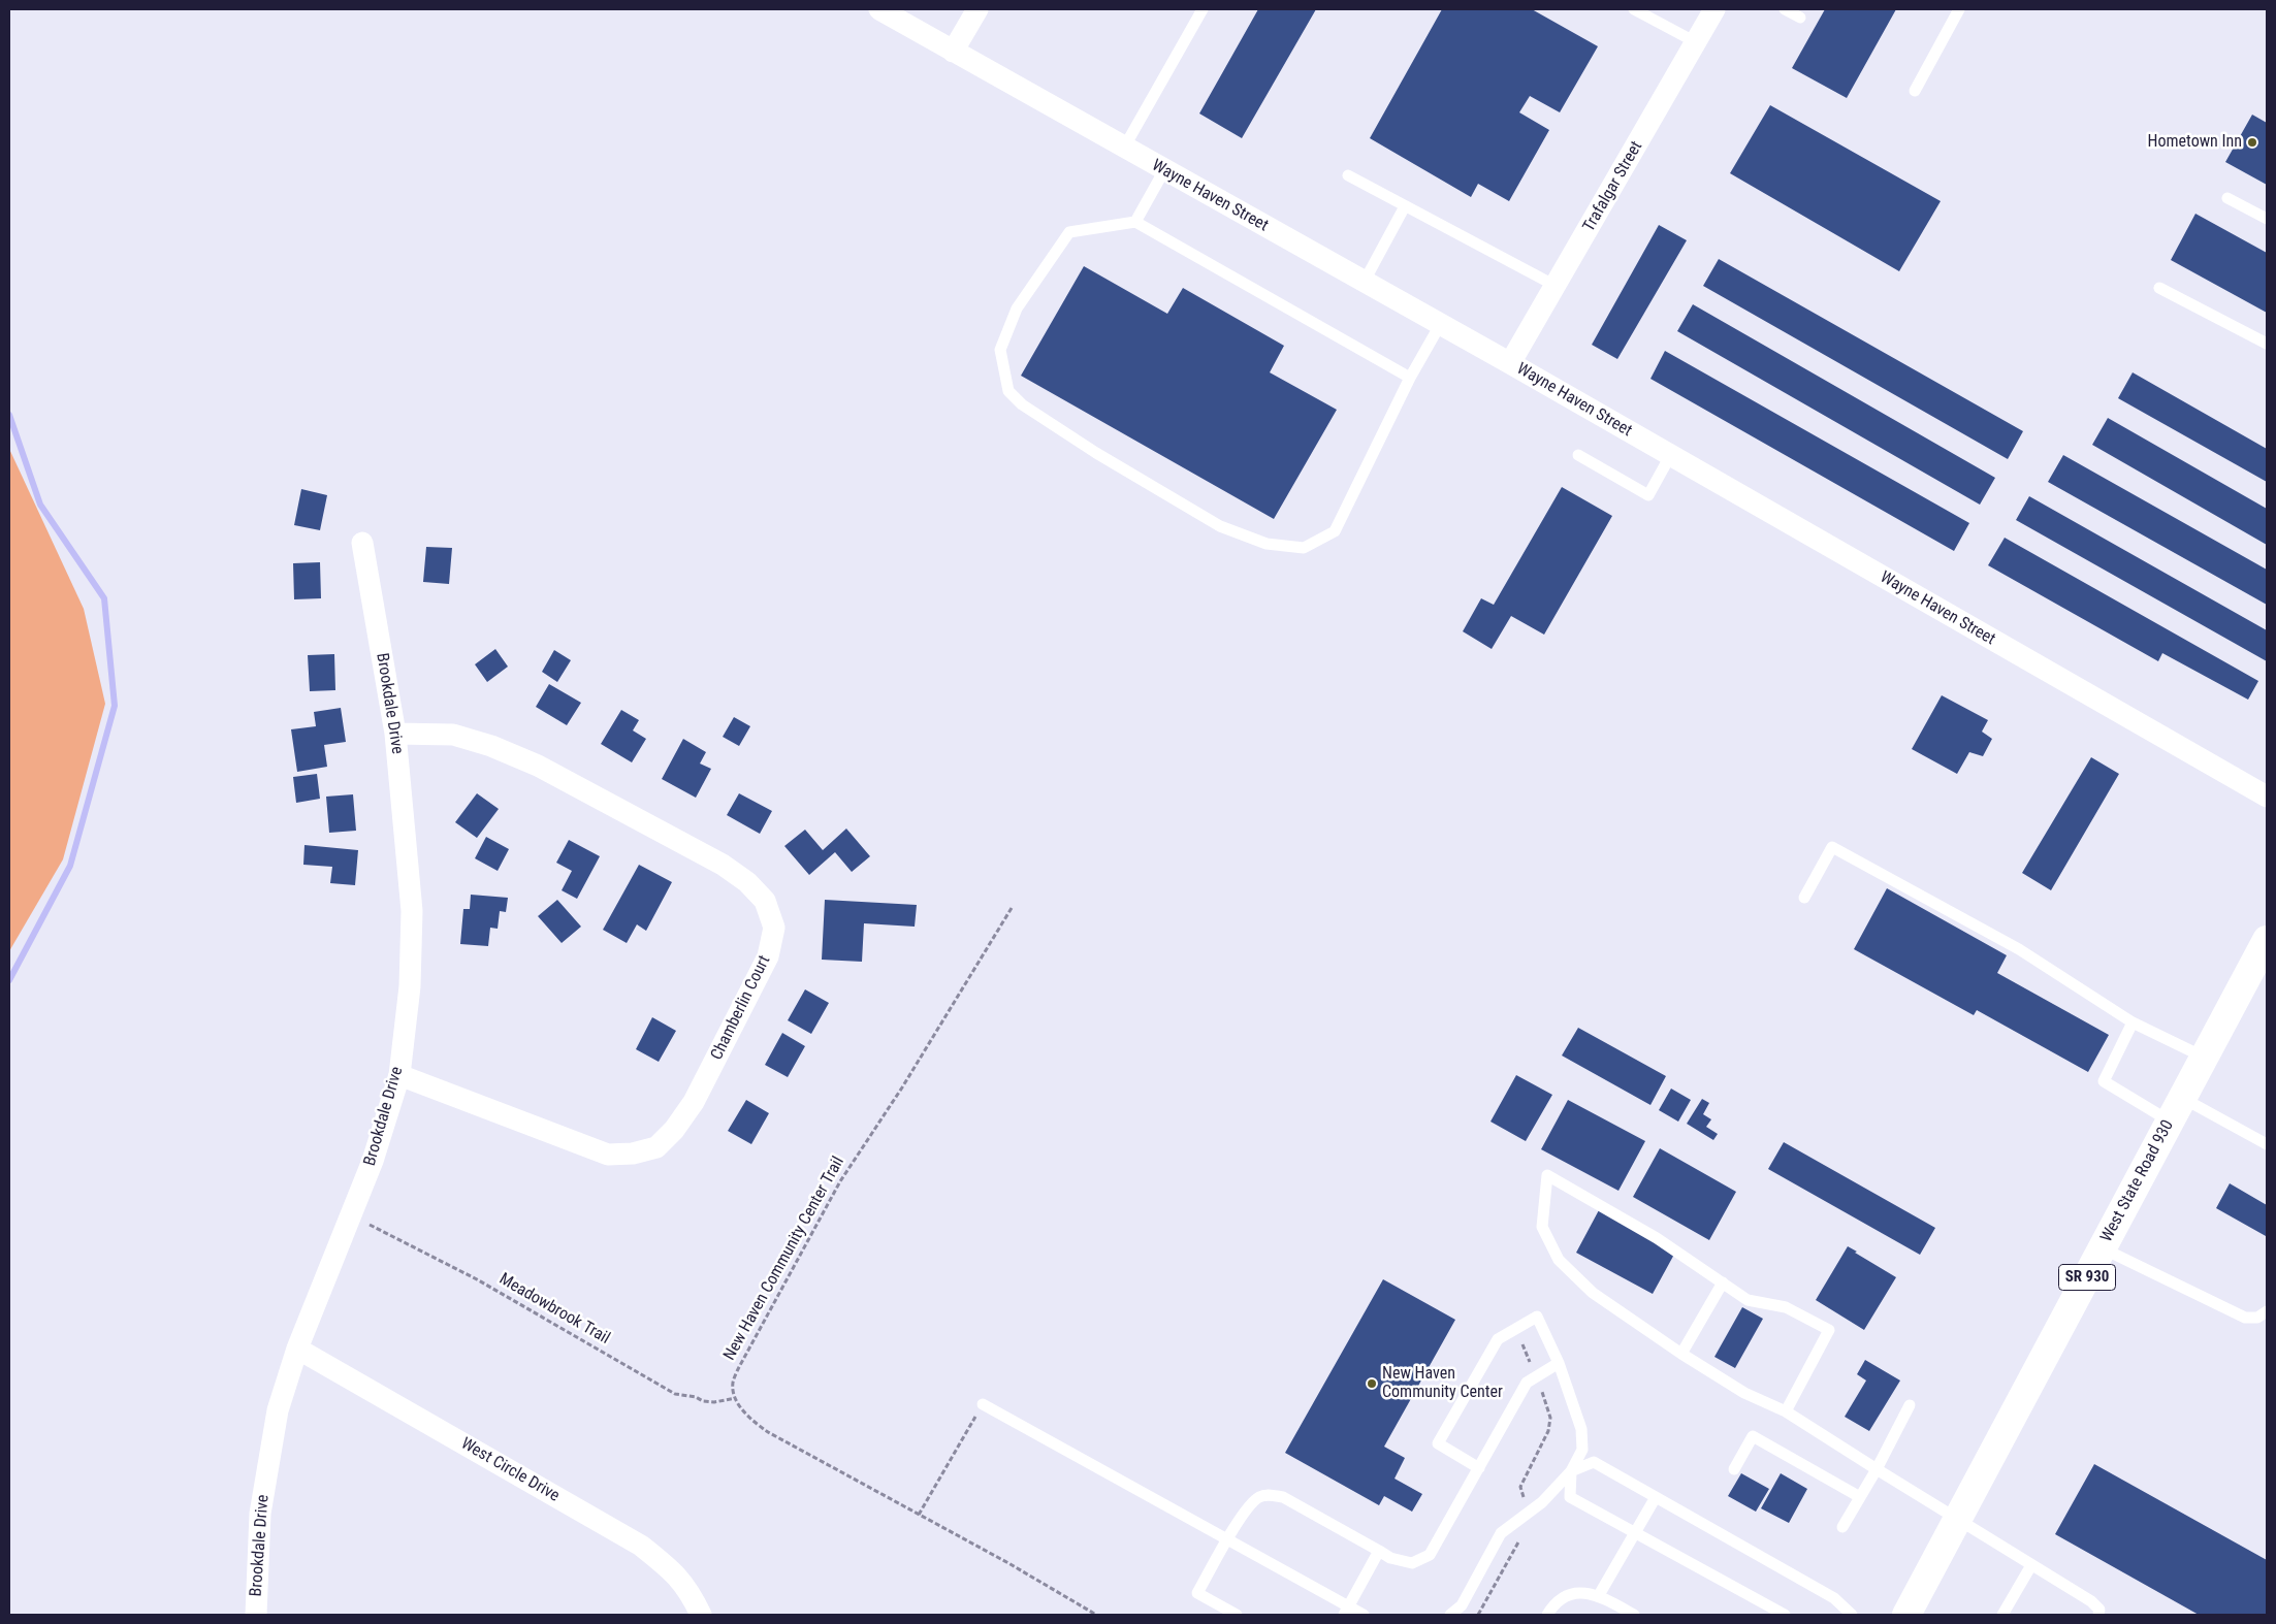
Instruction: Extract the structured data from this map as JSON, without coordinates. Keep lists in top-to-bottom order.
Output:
{
  "streets": {
    "highway": ["West State Road 930", "SR 930"],
    "street": [
      "Trafalgar Street",
      "Wayne Haven Street",
      "Brookdale Drive",
      "Chamberlin Court",
      "West Circle Drive"
    ],
    "path": ["New Haven Community Center Trail", "Meadowbrook Trail"]
  },
  "crossings": [
    ["Trafalgar Street", "Wayne Haven Street"],
    ["Brookdale Drive", "Chamberlin Court"],
    ["Brookdale Drive", "West Circle Drive"],
    ["New Haven Community Center Trail", "Meadowbrook Trail"]
  ],
  "places": ["Hometown Inn", "New Haven Community Center"]
}
